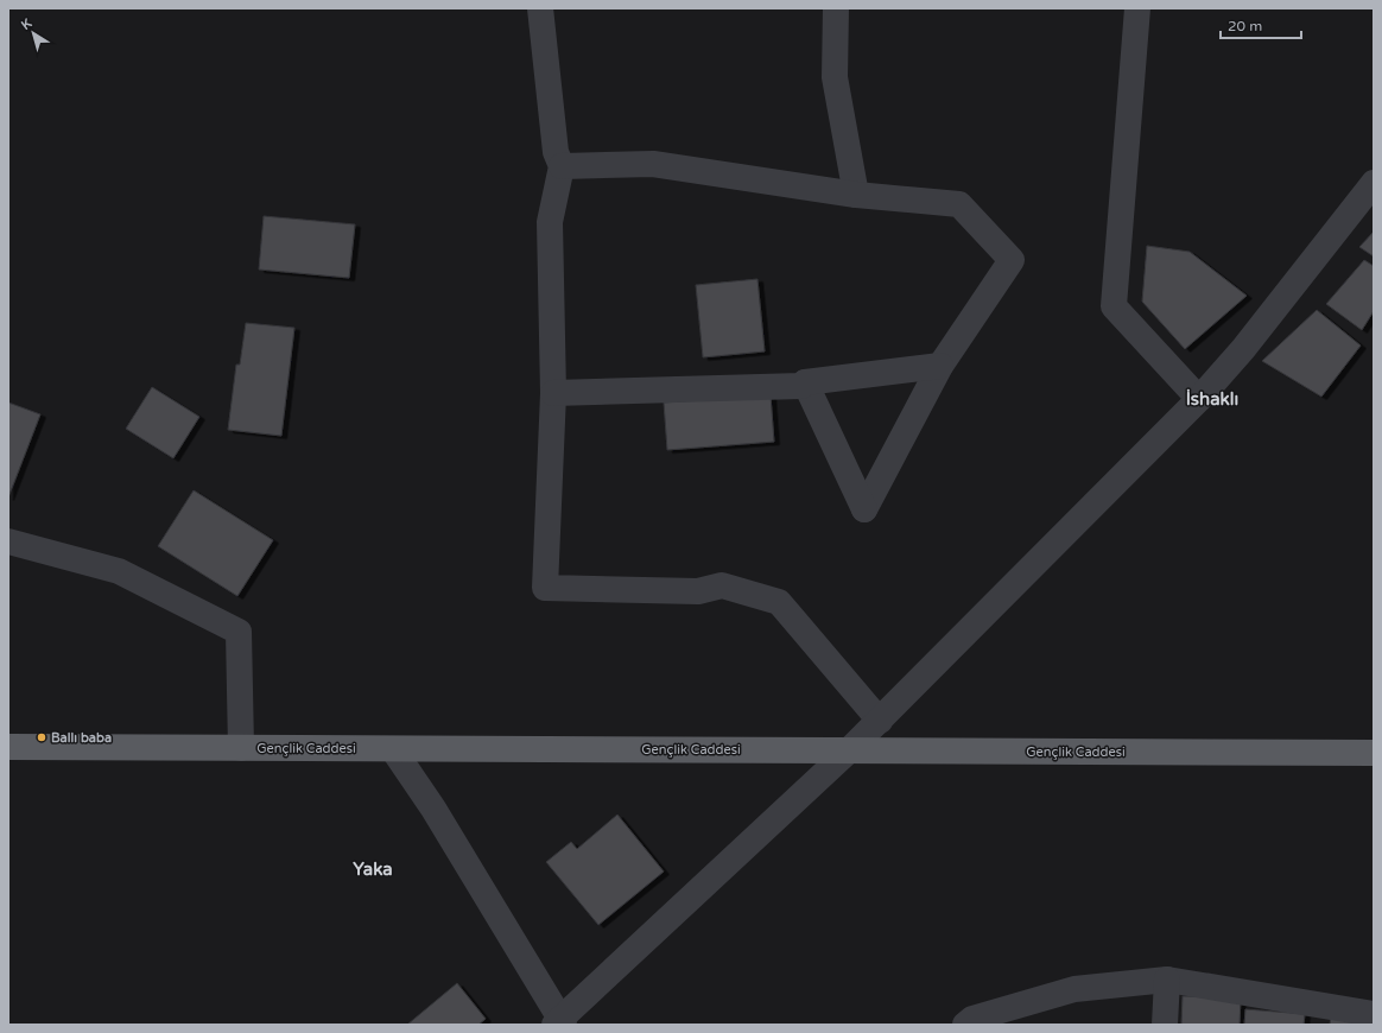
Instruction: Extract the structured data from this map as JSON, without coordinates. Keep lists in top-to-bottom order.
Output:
{
  "streets": {
    "main road": ["Gençlik Caddesi"]
  },
  "districts": ["İshaklı", "Yaka"],
  "places": ["Ballı baba"],
  "scale_bar": "20 m",
  "north": "top left"
}
